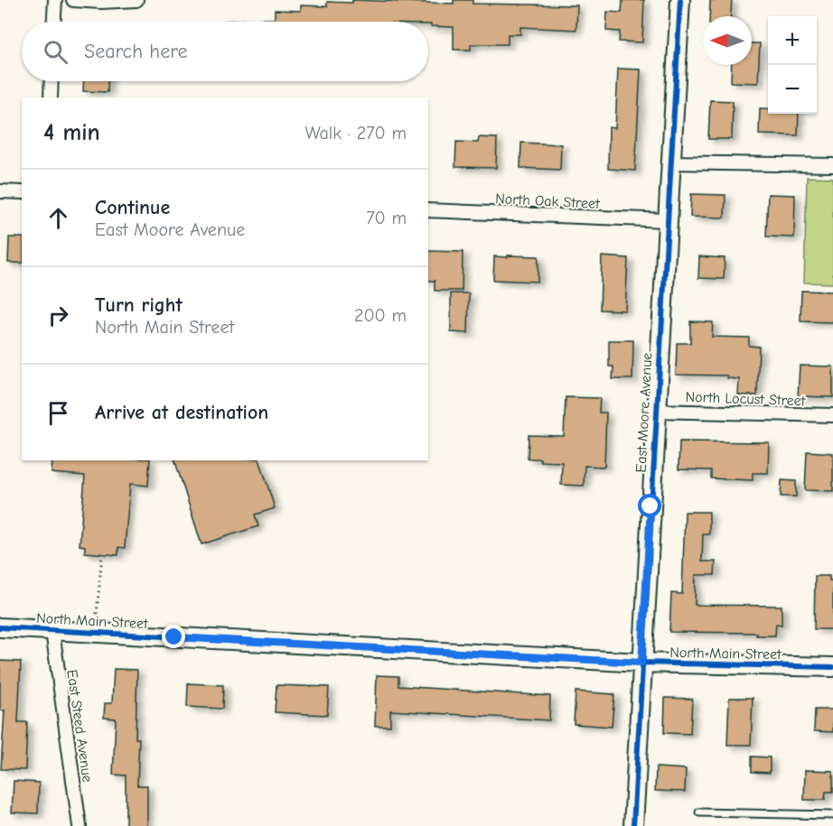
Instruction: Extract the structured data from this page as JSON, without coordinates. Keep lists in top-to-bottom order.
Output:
{
  "streets": {
    "street": [
      "North Oak Street",
      "North Locust Street",
      "East Moore Avenue",
      "North Main Street",
      "East Steed Avenue"
    ]
  },
  "crossings": [
    ["North Oak Street", "East Moore Avenue"],
    ["North Locust Street", "East Moore Avenue"],
    ["East Moore Avenue", "North Main Street"],
    ["North Main Street", "East Steed Avenue"]
  ],
  "north": "left",
  "page": {
    "map_buttons": ["+", "−"],
    "search": "Search here",
    "heading": ["4 min", "Walk · 270 m"],
    "list": [
      ["Continue", "East Moore Avenue", "70 m"],
      ["Turn right", "North Main Street", "200 m"],
      "Arrive at destination"
    ]
  }
}
